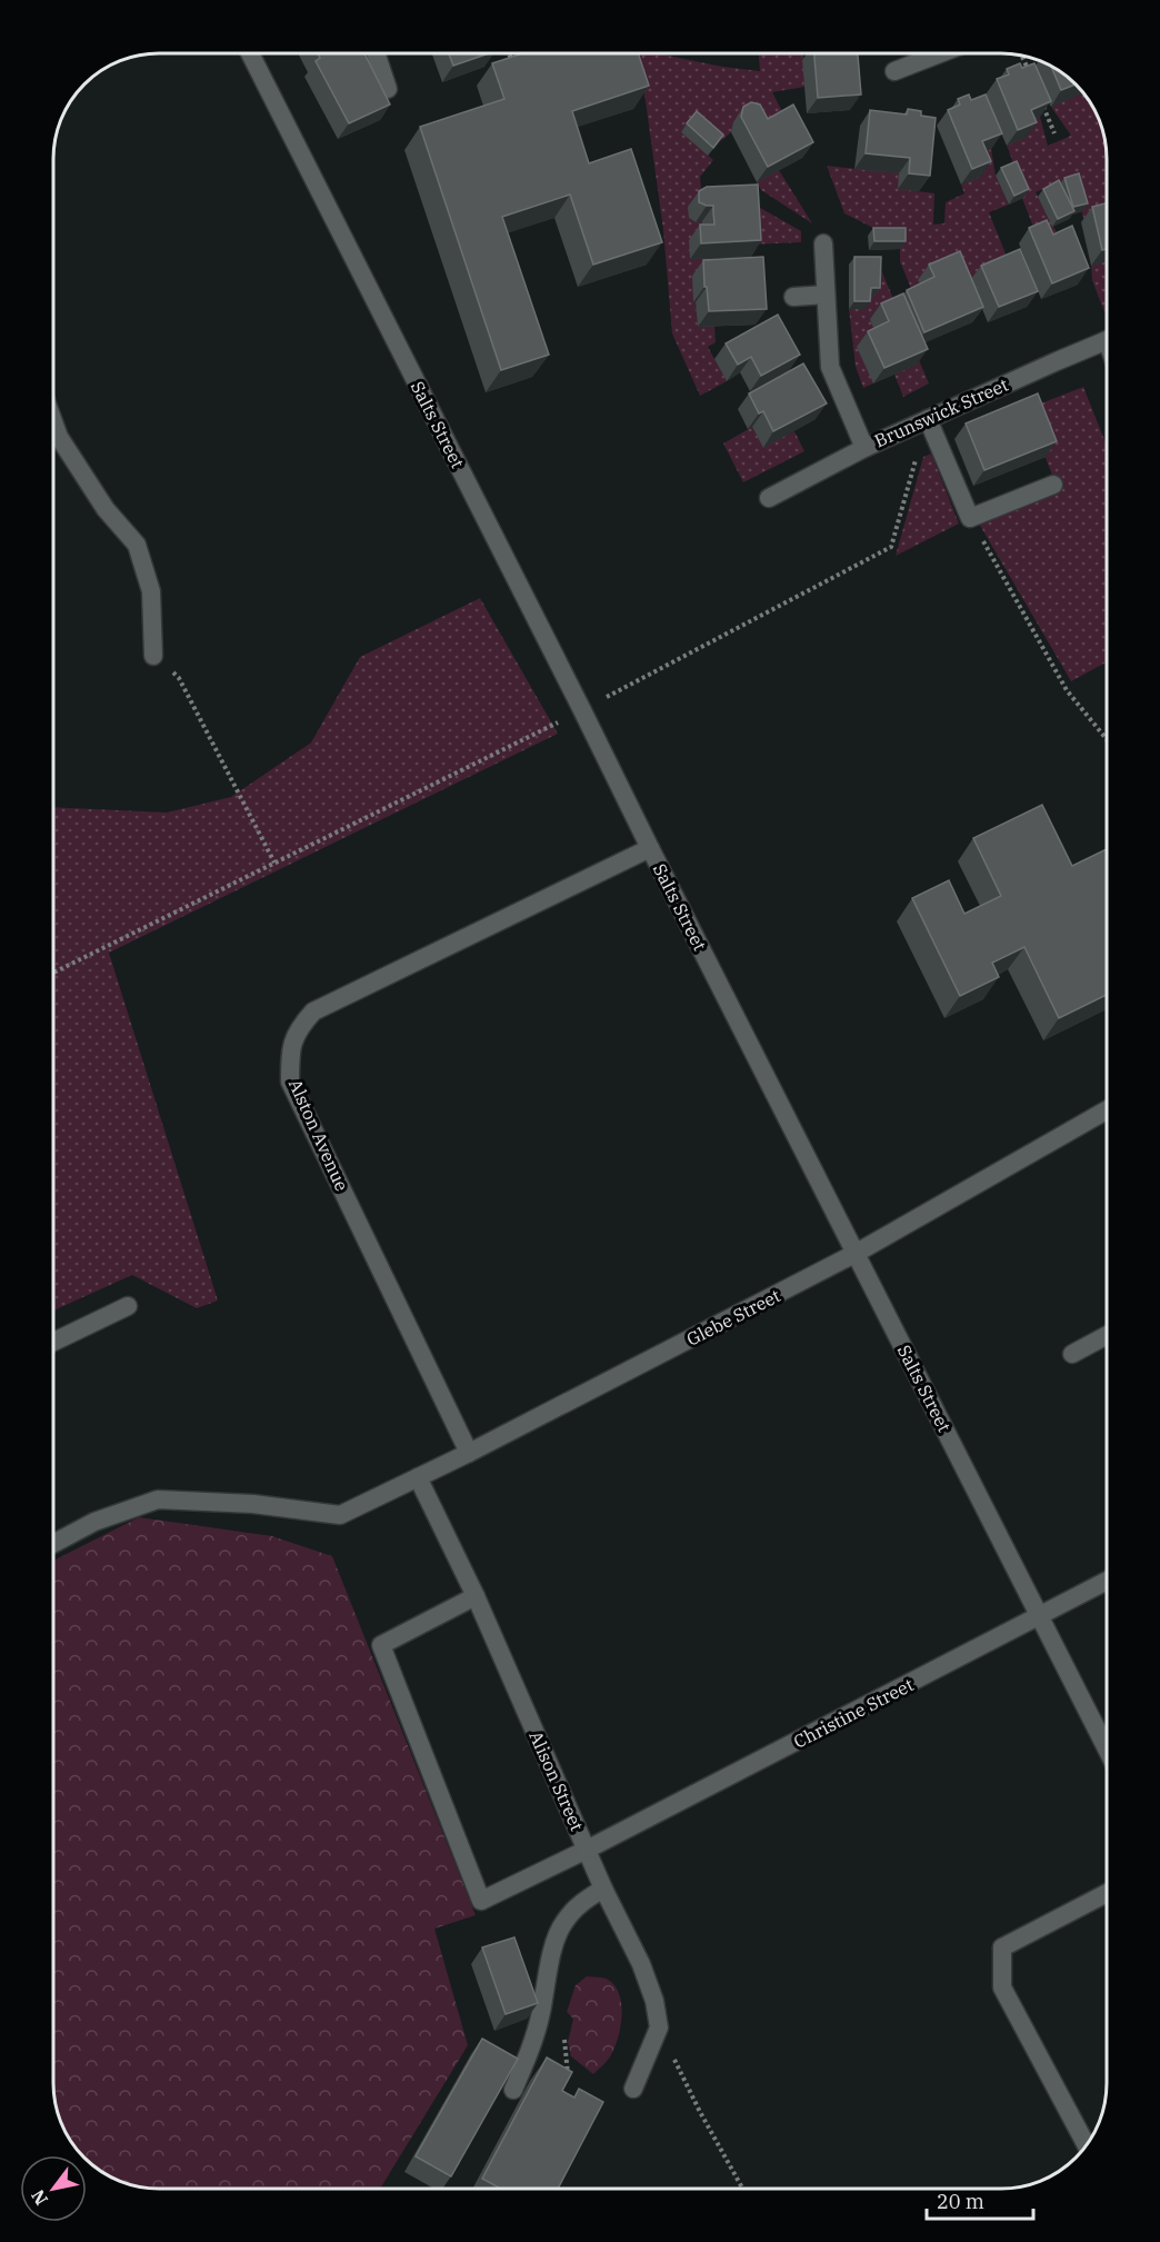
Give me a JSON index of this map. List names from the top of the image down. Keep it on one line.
{"streets":{"street":["Brunswick Street","Salts Street","Alston Avenue","Glebe Street","Christine Street","Alison Street"]},"crossings":[["Salts Street","Alston Avenue"],["Salts Street","Glebe Street"],["Salts Street","Christine Street"],["Alston Avenue","Glebe Street"],["Glebe Street","Alison Street"],["Christine Street","Alison Street"]],"scale_bar":"20 m","north":"bottom left"}
